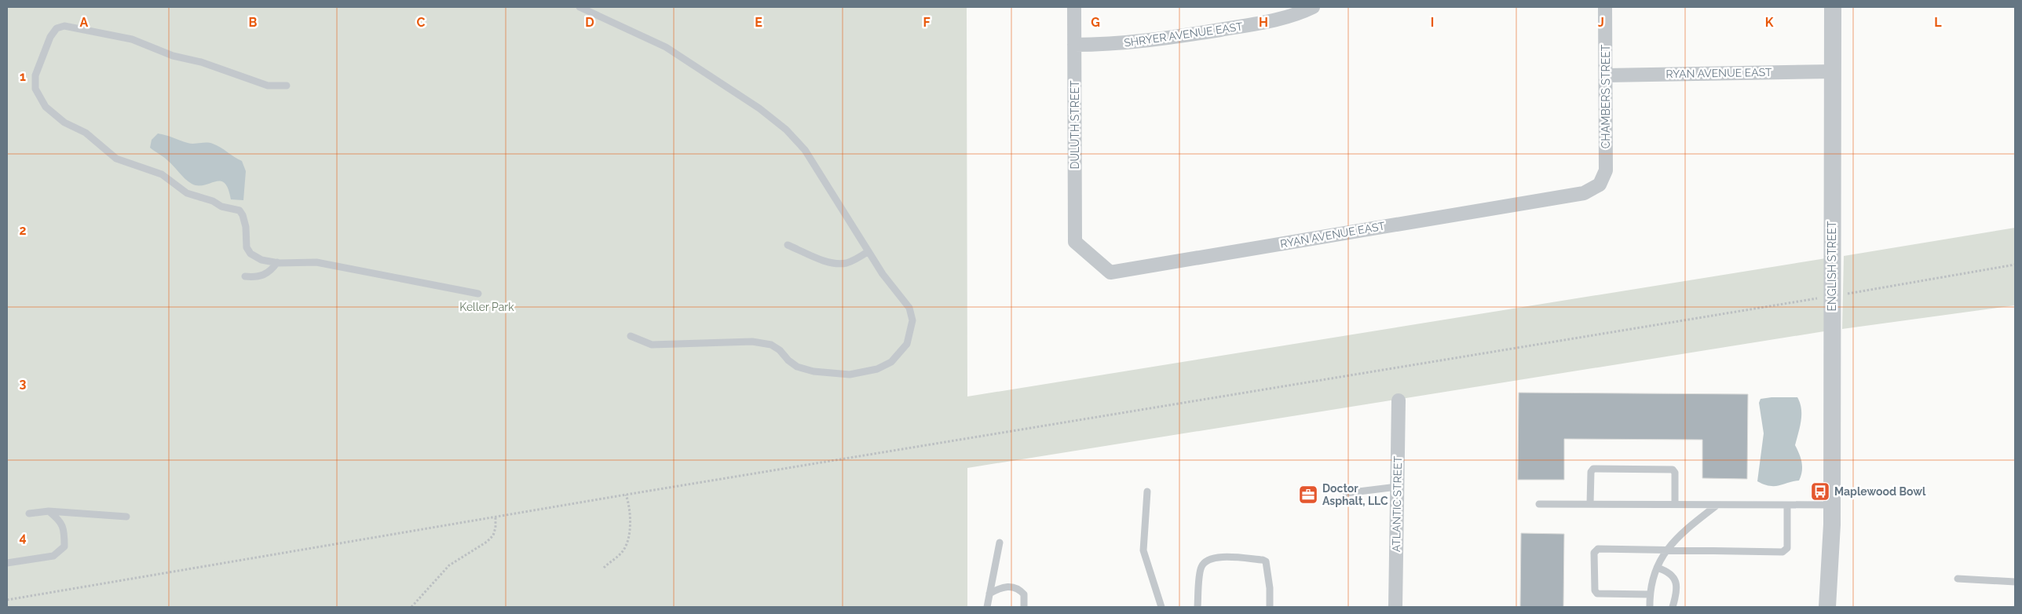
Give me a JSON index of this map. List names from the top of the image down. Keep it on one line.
{"streets":{"street":["SHRYER AVENUE EAST","RYAN AVENUE EAST","CHAMBERS STREET","DULUTH STREET","ENGLISH STREET","ATLANTIC STREET"]},"crossings":[["SHRYER AVENUE EAST","DULUTH STREET"],["RYAN AVENUE EAST","CHAMBERS STREET"],["RYAN AVENUE EAST","DULUTH STREET"],["RYAN AVENUE EAST","ENGLISH STREET"]],"parks":["Keller Park"],"places":{"bus stop":["Maplewood Bowl"],"office":["Doctor Asphalt, LLC"]},"grid":{"columns":["A","B","C","D","E","F","G","H","I","J","K","L"],"rows":["1","2","3","4"]}}
